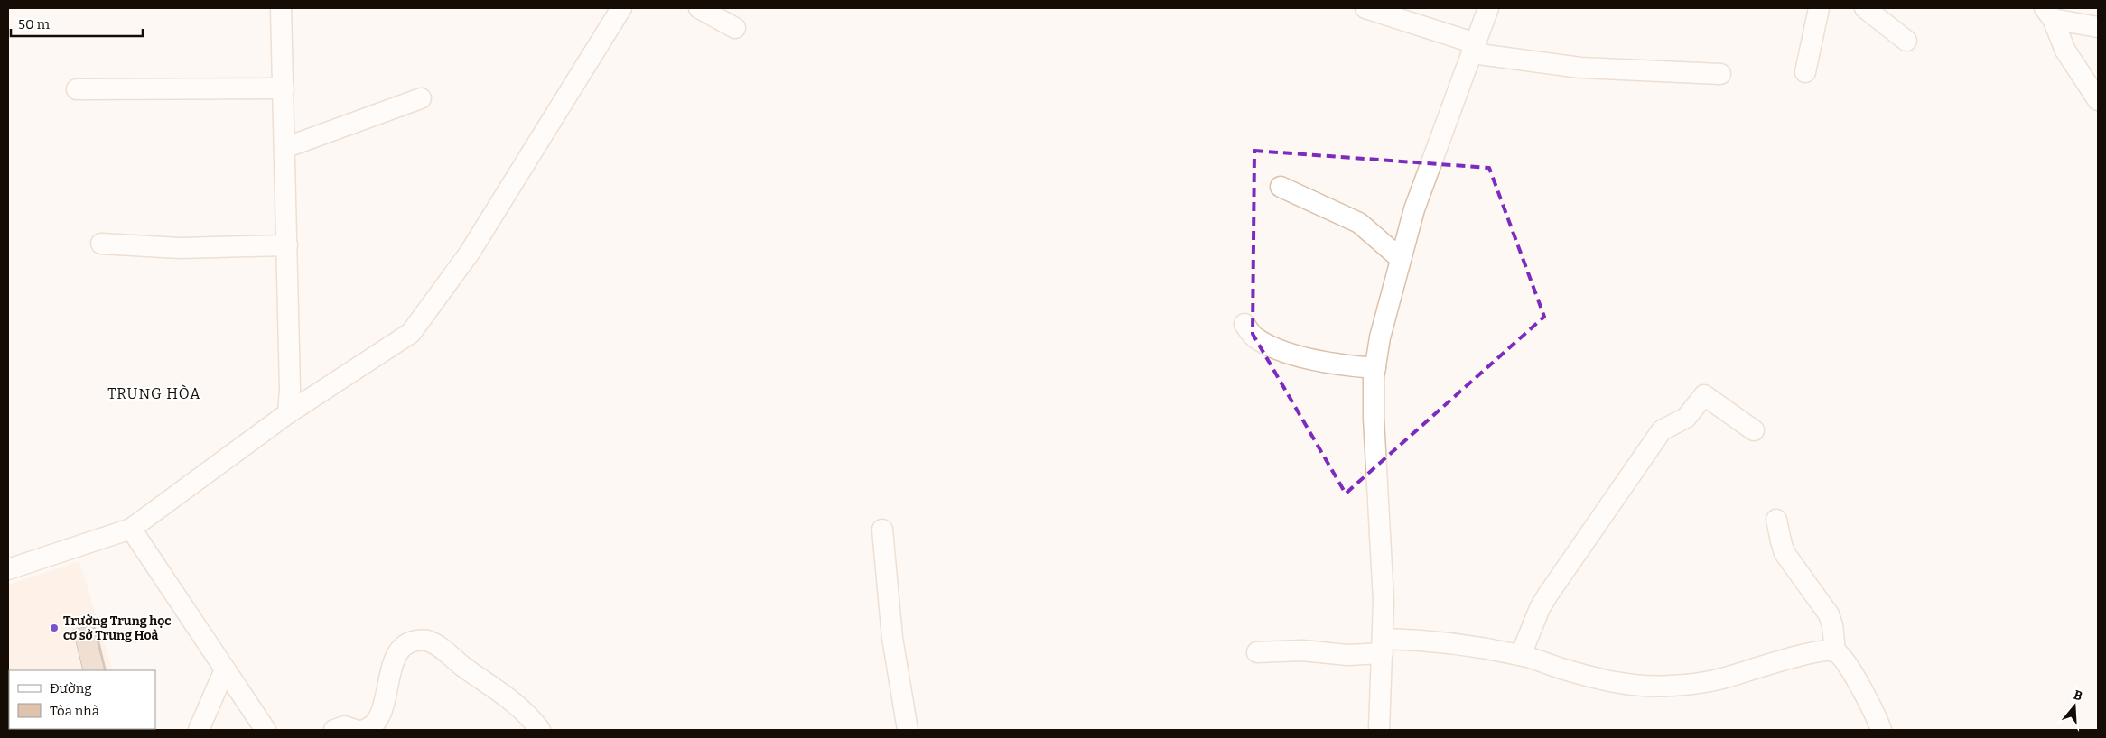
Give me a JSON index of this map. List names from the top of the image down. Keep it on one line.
{"districts":["TRUNG HÒA"],"places":["Trường Trung học cơ sở Trung Hoà"],"legend":["Đường","Tòa nhà"],"scale_bar":"50 m","north":"top"}
